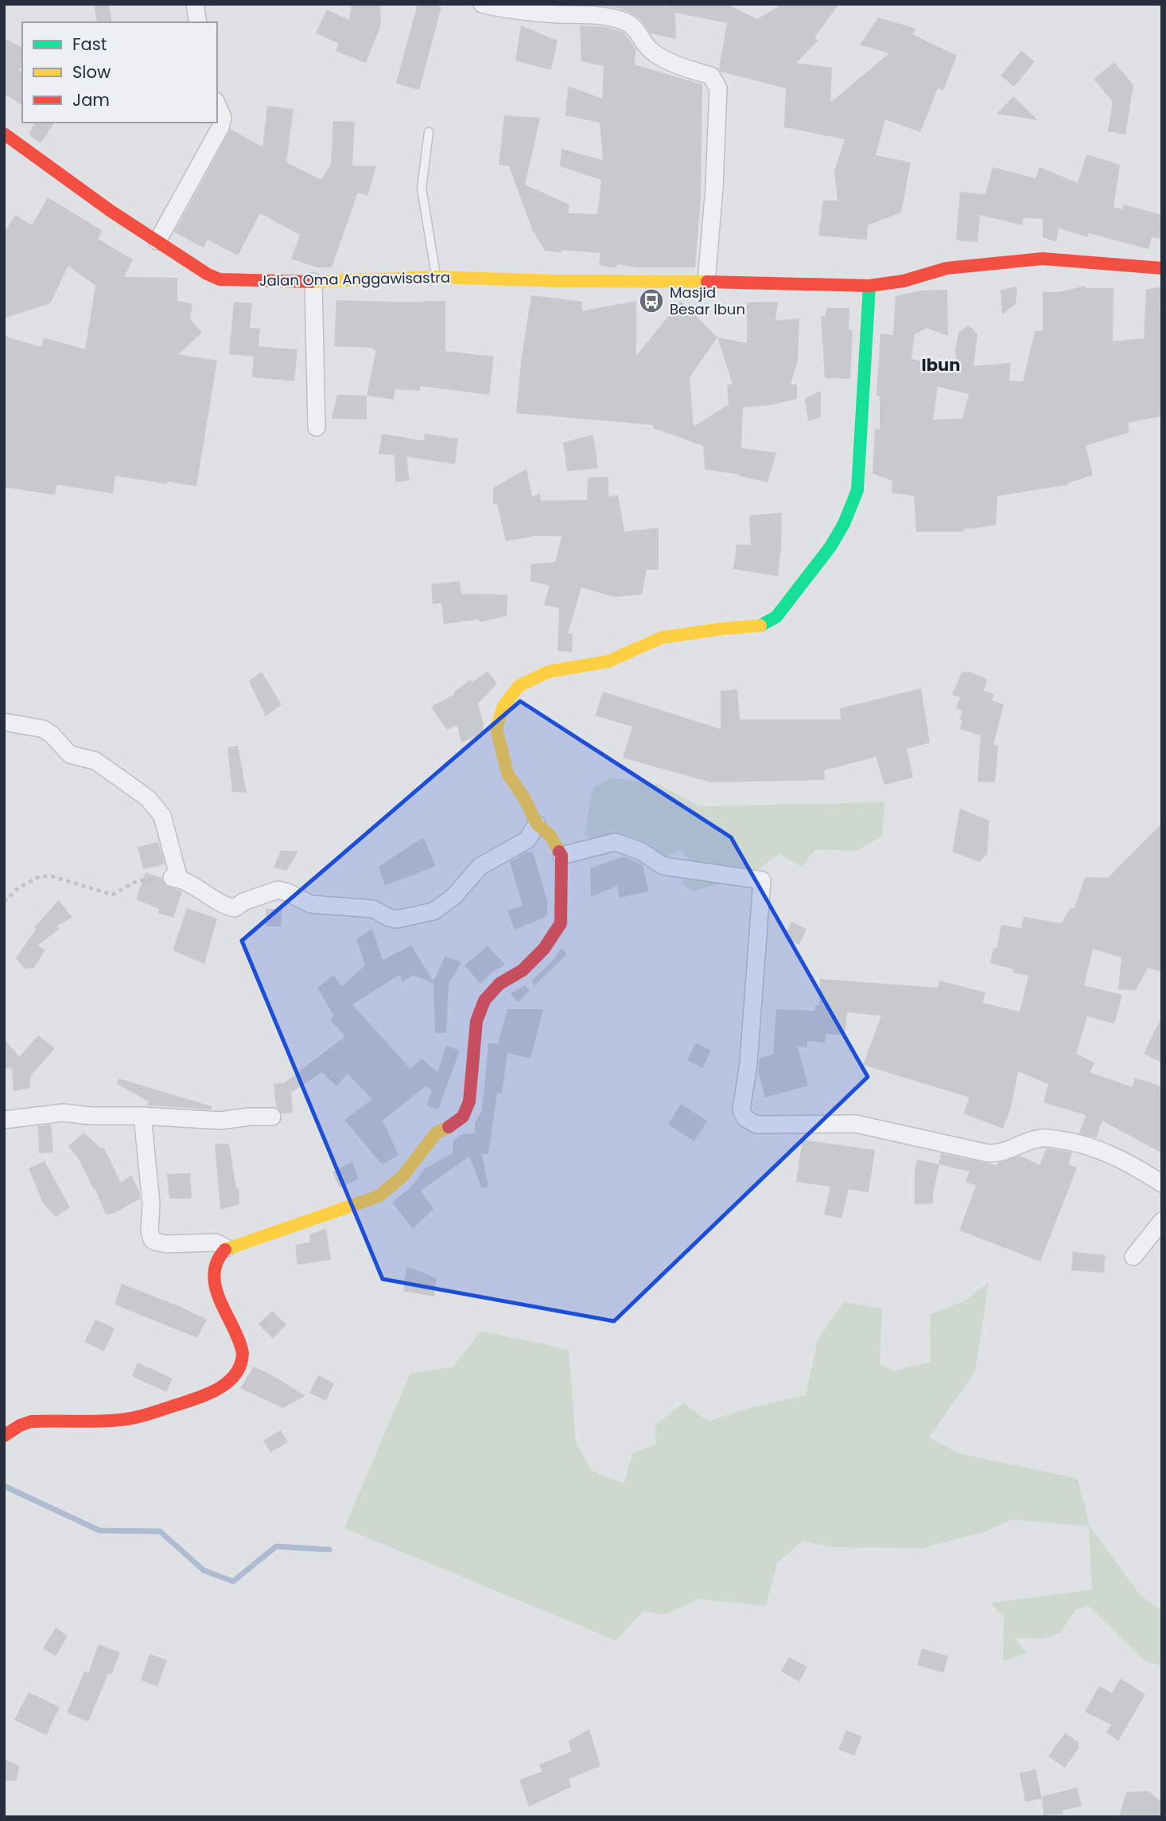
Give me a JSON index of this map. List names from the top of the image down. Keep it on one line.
{"streets":{"street":["Jalan Oma Anggawisastra"]},"districts":["Ibun"],"places":{"bus stop":["Masjid Besar Ibun"]},"legend":["Fast","Slow","Jam"]}
